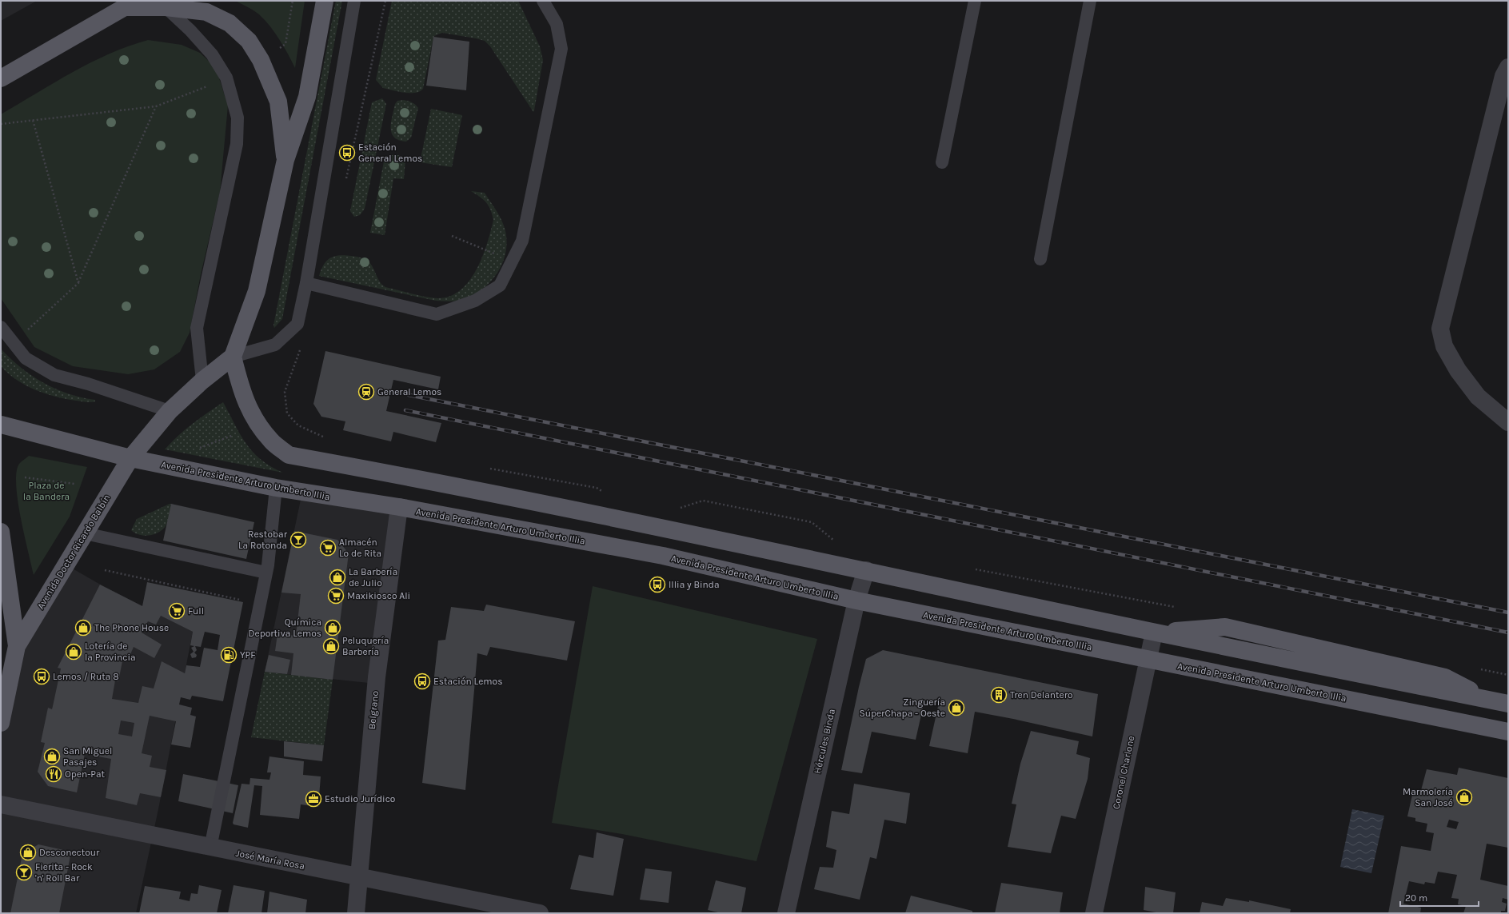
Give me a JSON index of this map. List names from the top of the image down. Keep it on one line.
{"streets":{"main road":["Avenida Presidente Arturo Umberto Illia","Avenida Doctor Ricardo Balbín"],"street":["Belgrano","Hércules Binda","Coronel Charlone","José María Rosa"]},"crossings":[["Avenida Presidente Arturo Umberto Illia","Avenida Doctor Ricardo Balbín"],["Avenida Presidente Arturo Umberto Illia","Belgrano"],["Avenida Presidente Arturo Umberto Illia","Hércules Binda"],["Avenida Presidente Arturo Umberto Illia","Coronel Charlone"],["Belgrano","José María Rosa"]],"parks":["Plaza de la Bandera"],"places":{"bus stop":["Estación General Lemos","Illia y Binda","Lemos / Ruta 8","Estación Lemos"],"station":["General Lemos"],"bar":["Restobar La Rotonda","Fierita - Rock 'n' Roll Bar"],"supermarket":["Almacén Lo de Rita","Maxikiosco Ali","Full"],"shop":["La Barbería de Julio","The Phone House","Química Deportiva Lemos","Peluquería Barbería","Lotería de la Provincia","Zinguería SúperChapa - Oeste","San Miguel Pasajes","Marmolería San José","Desconectour"],"fuel station":["YPF"],"building":["Tren Delantero"],"restaurant":["Open-Pat"],"office":["Estudio Jurídico"]},"scale_bar":"20 m"}
